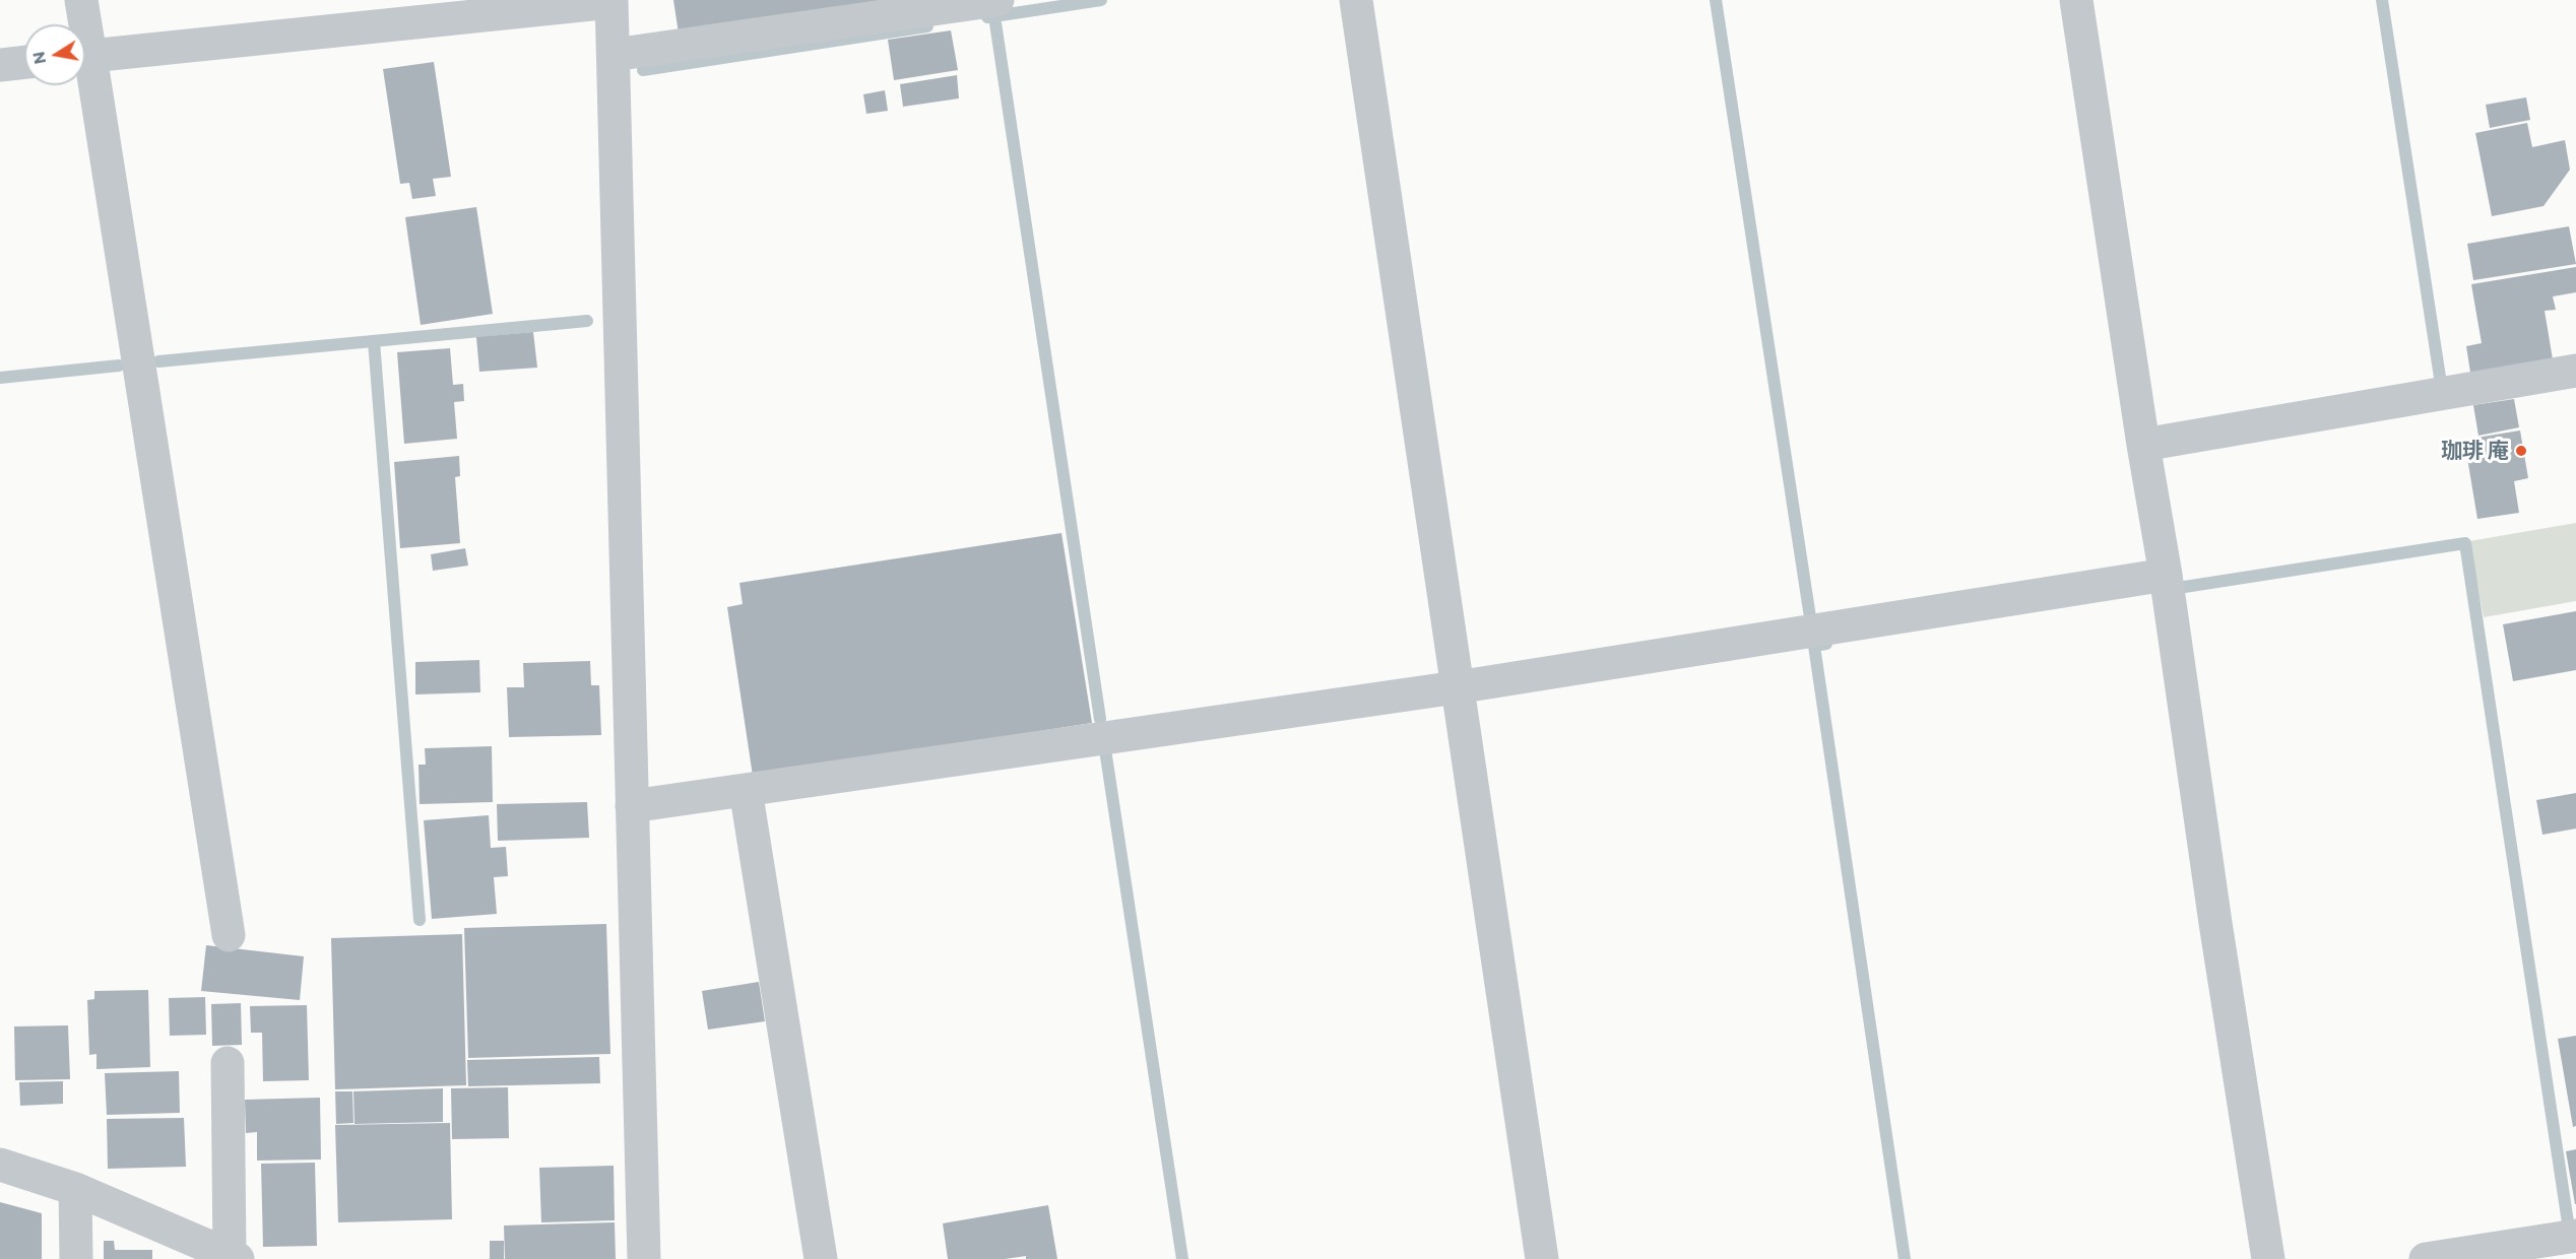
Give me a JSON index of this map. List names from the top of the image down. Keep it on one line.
{"places":["珈琲 庵"],"north":"left"}
